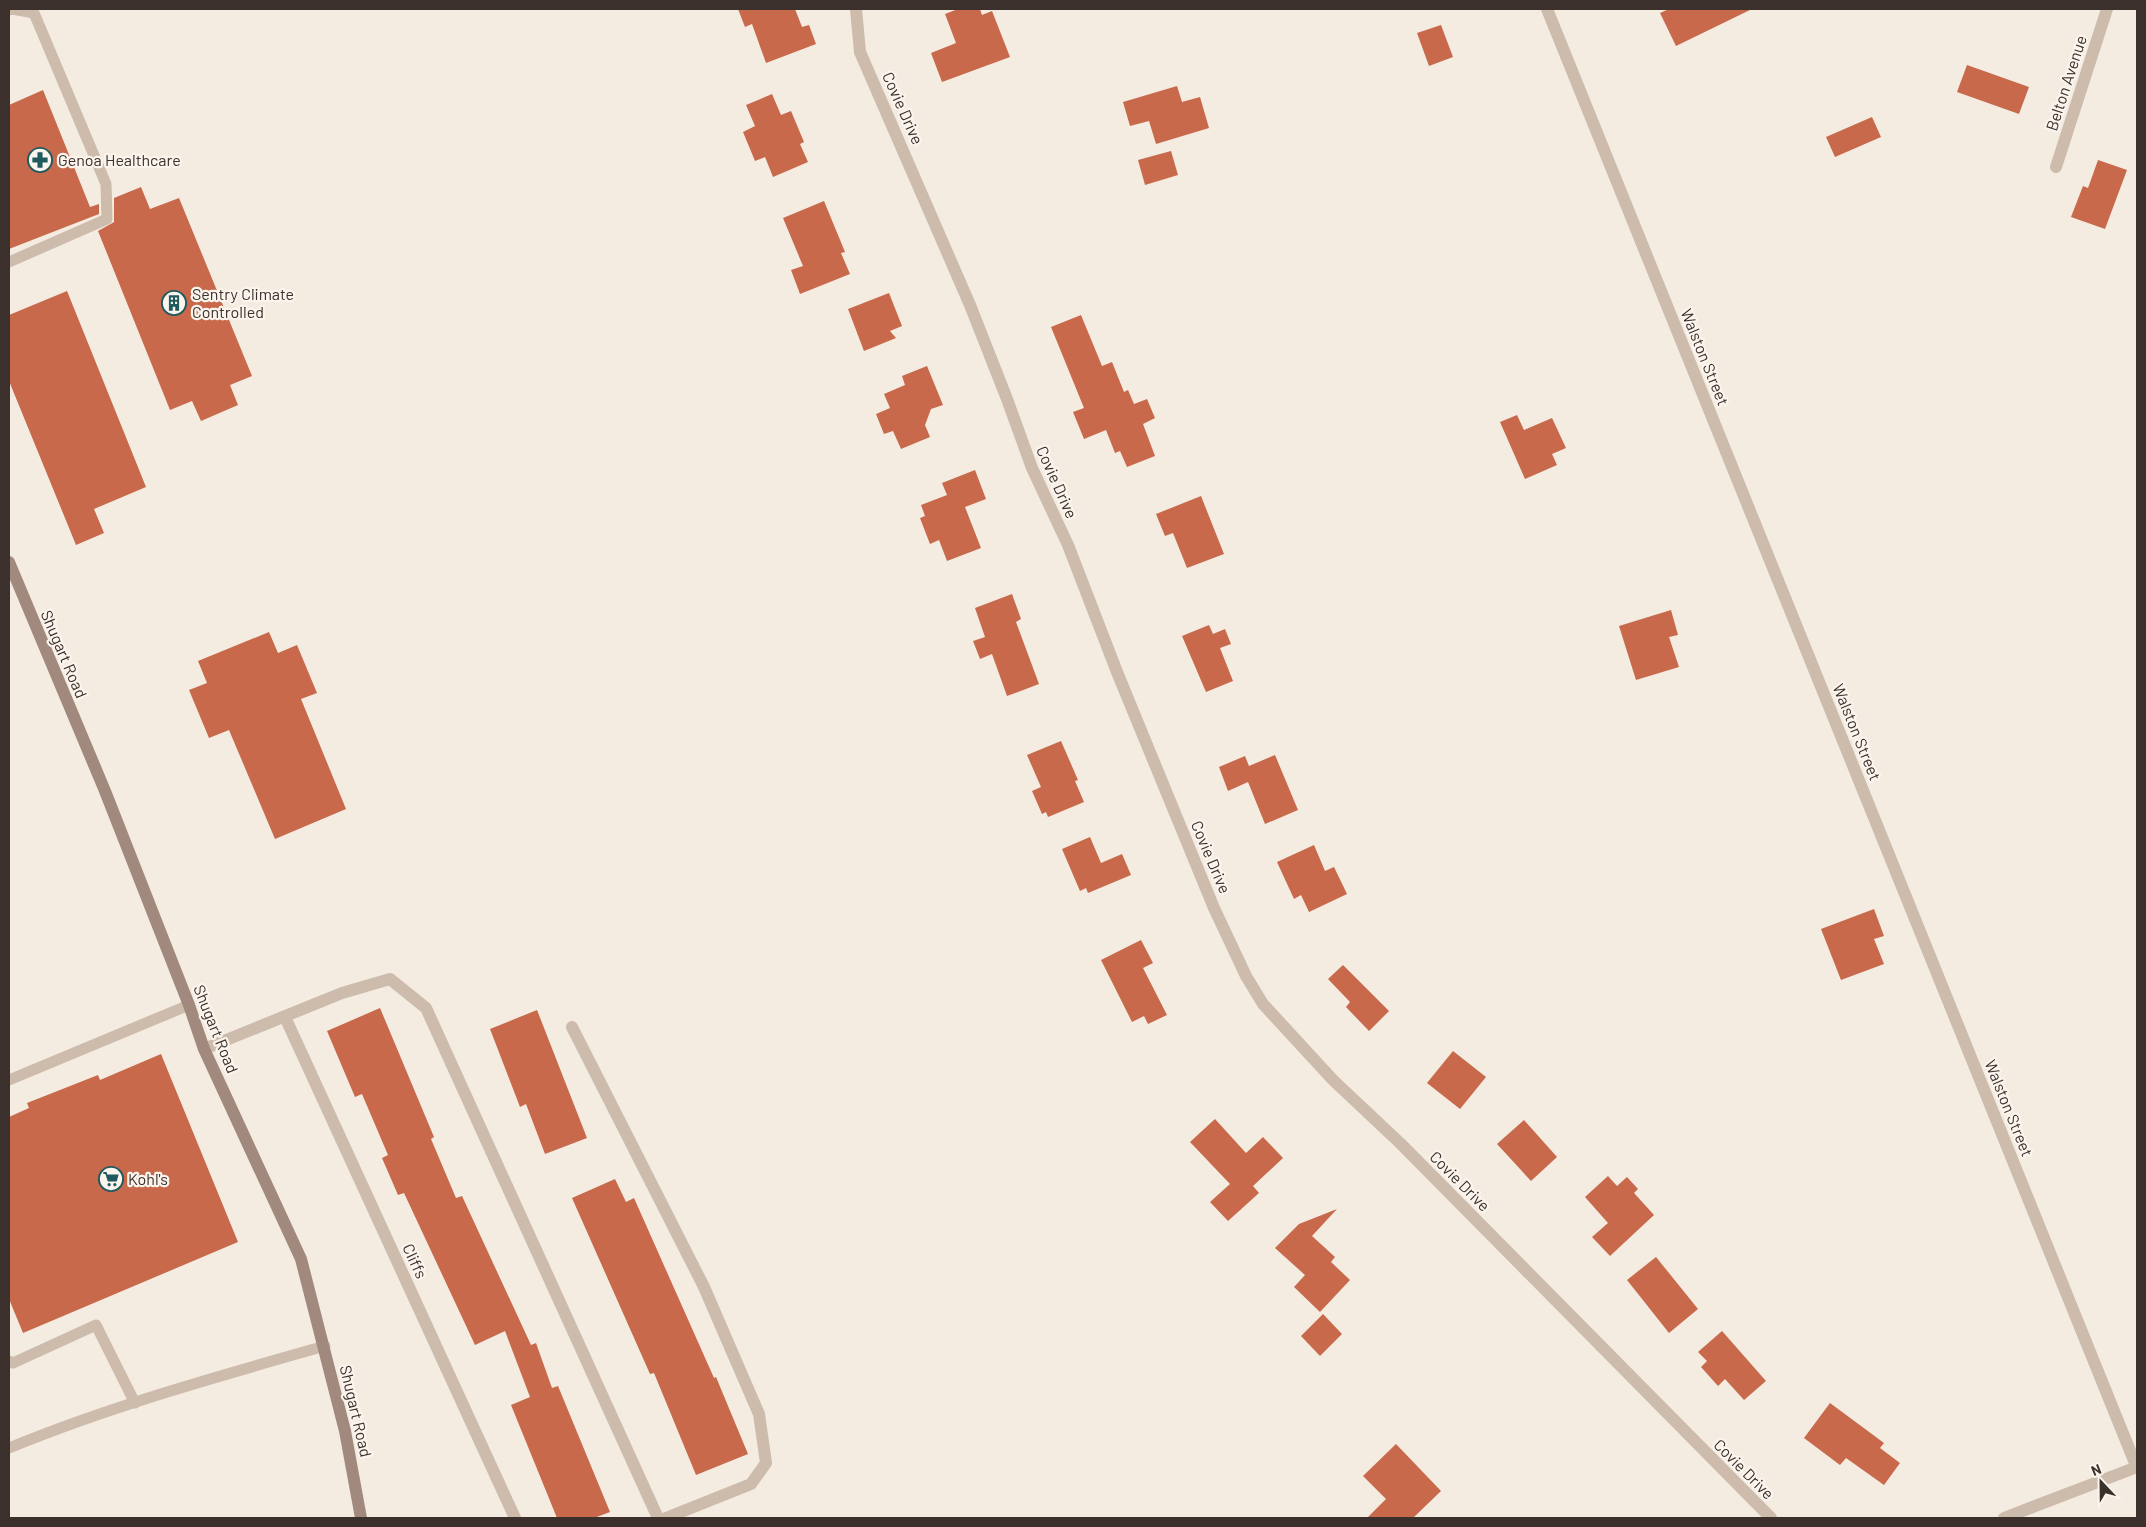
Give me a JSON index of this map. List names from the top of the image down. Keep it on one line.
{"streets":{"street":["Belton Avenue","Covie Drive","Walston Street","Shugart Road","Cliffs"]},"places":{"pharmacy":["Genoa Healthcare"],"building":["Sentry Climate Controlled"],"supermarket":["Kohl's"]},"north":"top"}
